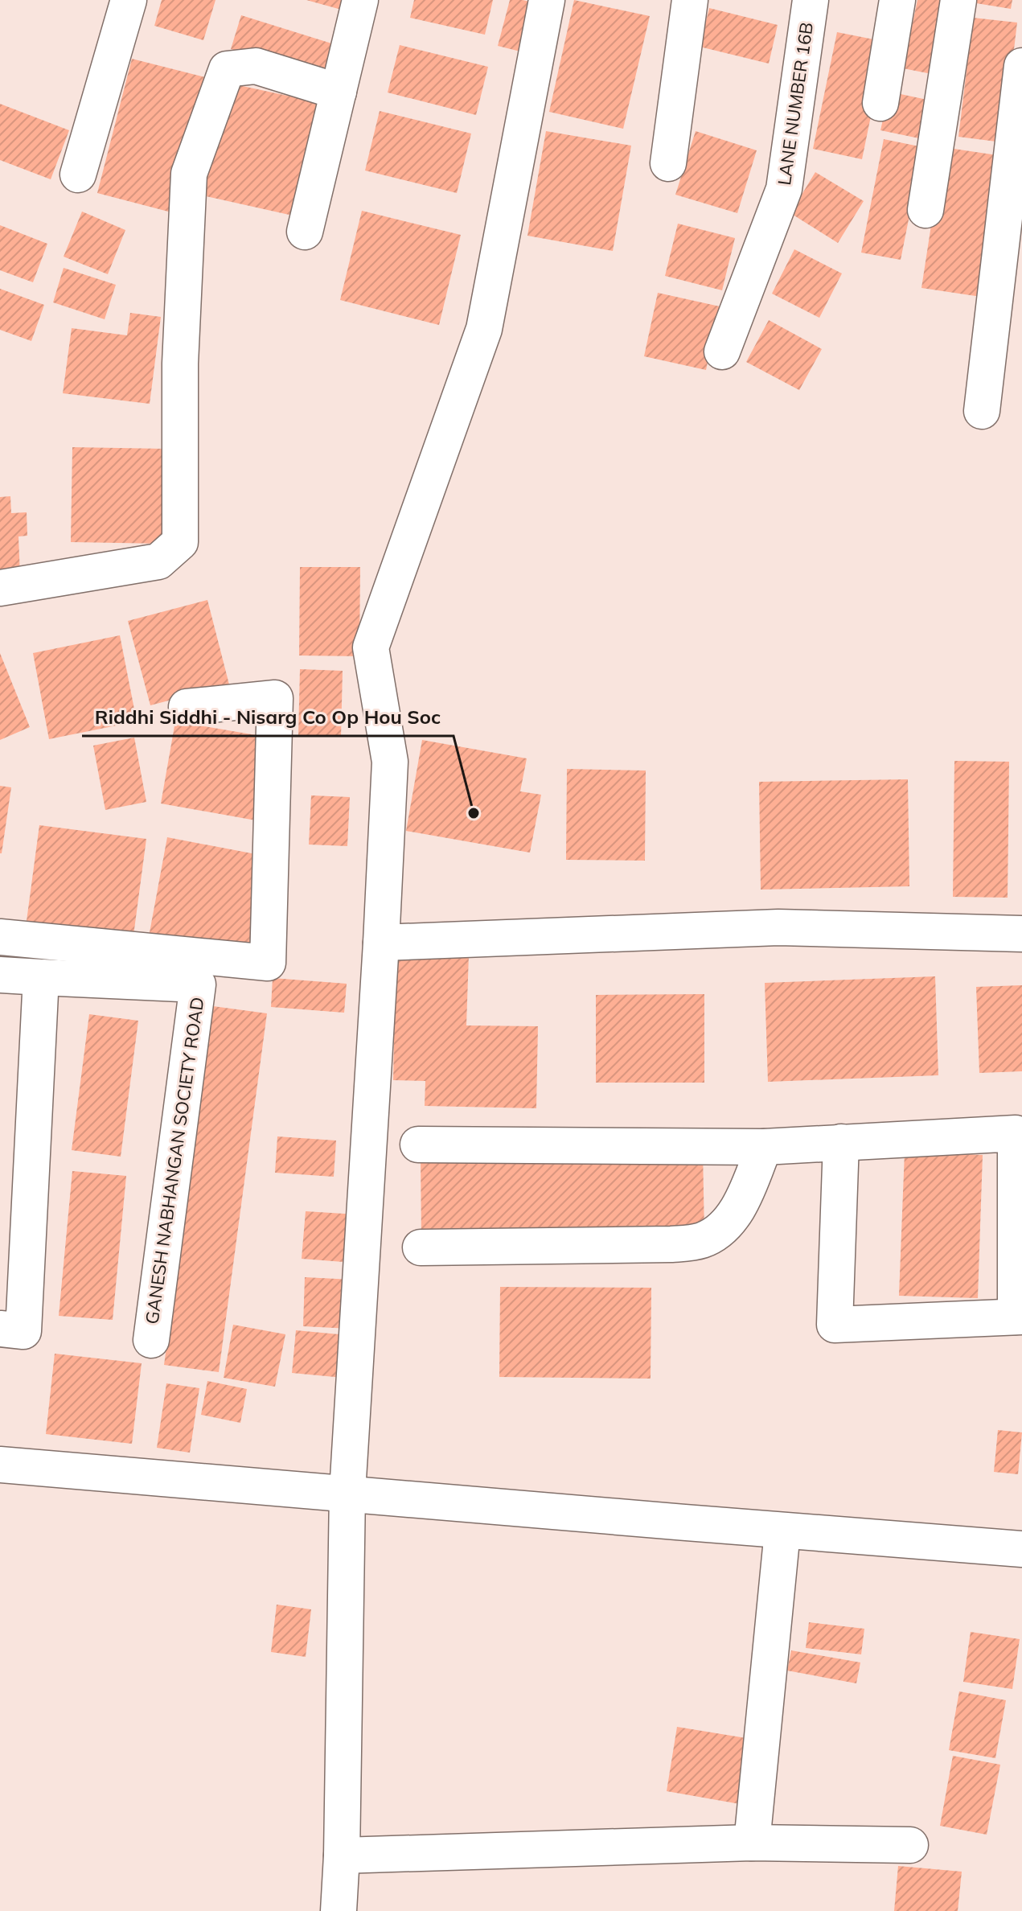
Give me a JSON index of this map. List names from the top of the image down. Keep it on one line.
{"streets":{"street":["LANE NUMBER 16B","GANESH NABHANGAN SOCIETY ROAD"]},"places":["Riddhi Siddhi - Nisarg Co Op Hou Soc"]}
